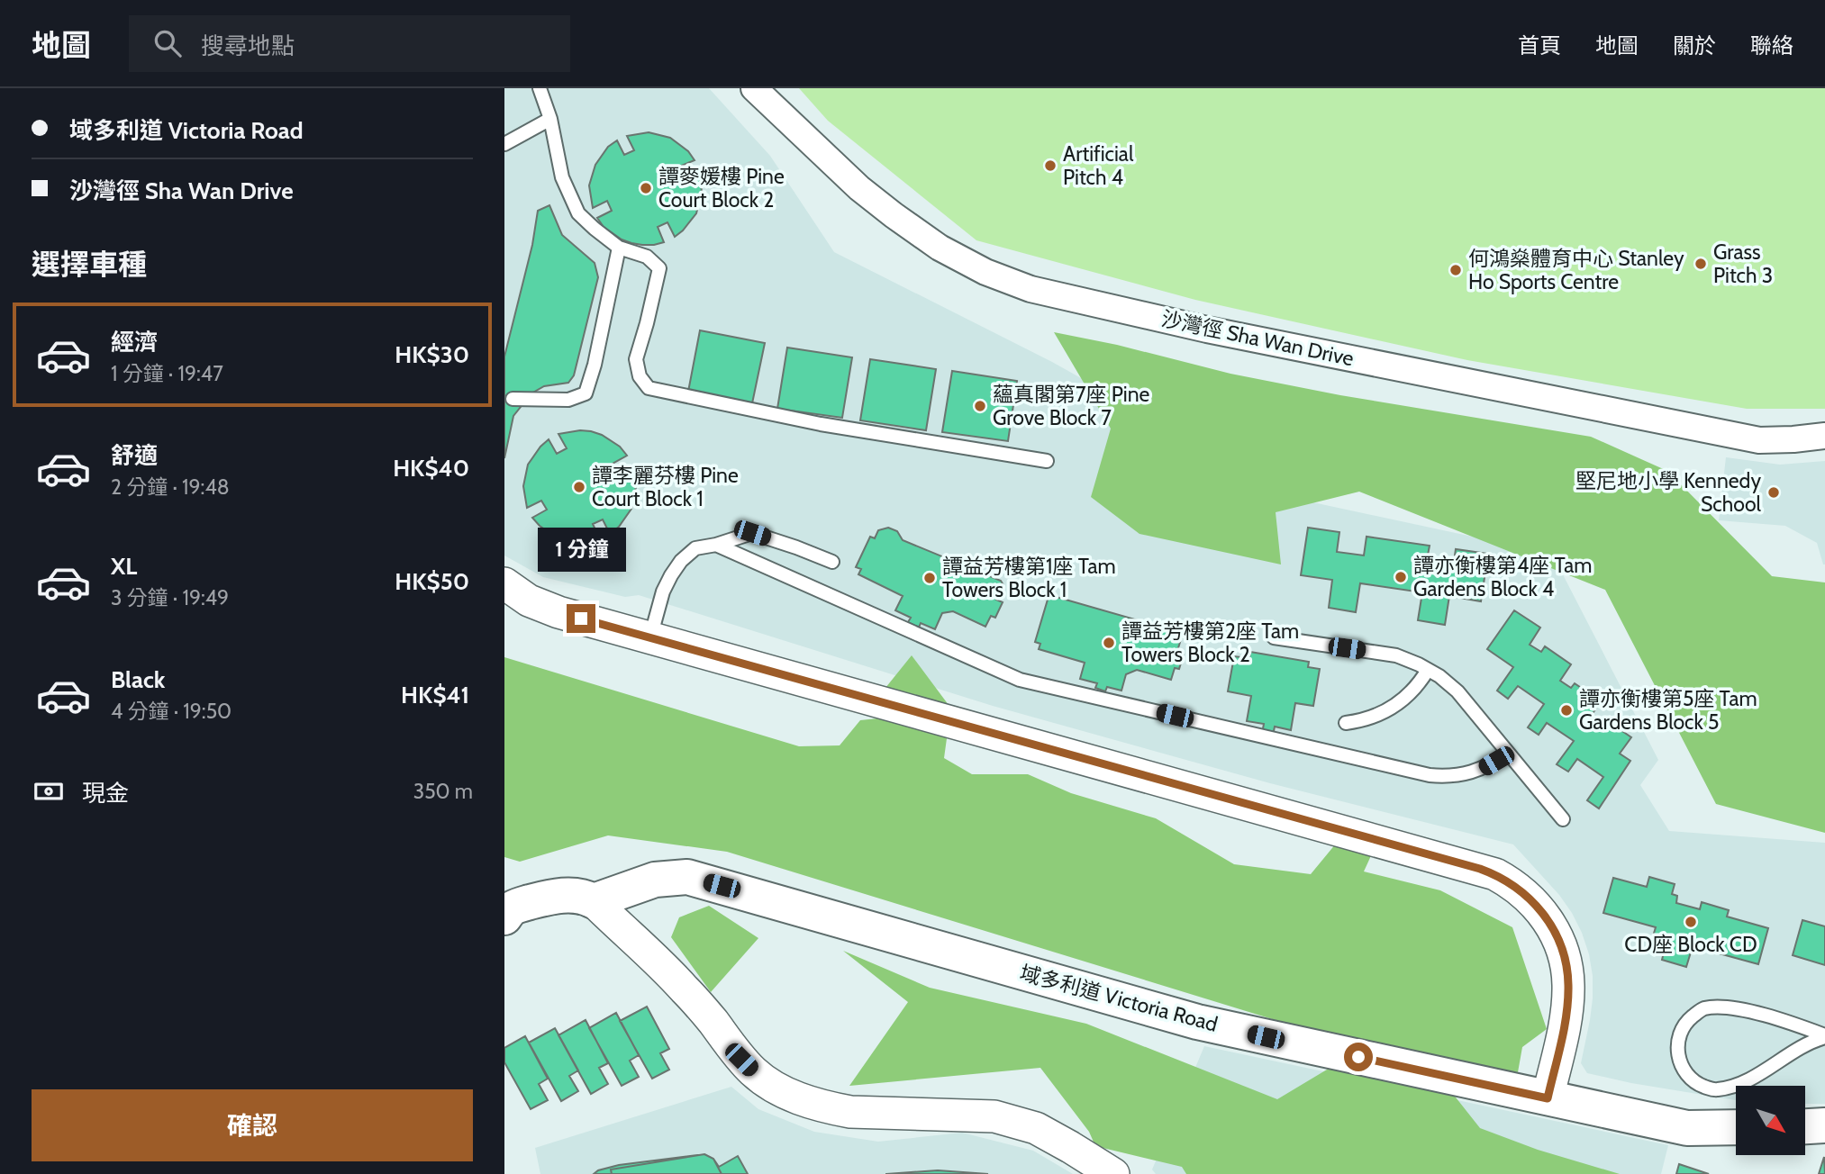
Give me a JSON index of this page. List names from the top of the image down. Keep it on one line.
{"streets":{"main road":["域多利道 Victoria Road"],"street":["沙灣徑 Sha Wan Drive"]},"places":["Artificial Pitch 4","譚麥媛樓 Pine Court Block 2","Grass Pitch 3","何鴻燊體育中心 Stanley Ho Sports Centre","蘊真閣第7座 Pine Grove Block 7","譚李麗芬樓 Pine Court Block 1","堅尼地小學 Kennedy School","譚亦衡樓第4座 Tam Gardens Block 4","譚益芳樓第1座 Tam Towers Block 1","譚益芳樓第2座 Tam Towers Block 2","譚亦衡樓第5座 Tam Gardens Block 5","CD座 Block CD"],"north":"bottom right","page":{"header":"地圖","search":"搜尋地點","nav":["首頁","地圖","關於","聯絡"],"banner":["域多利道 Victoria Road","沙灣徑 Sha Wan Drive"],"heading":"選擇車種","list":[{"name":"經濟","note":"1 分鐘 · 19:47","value":"HK$30"},{"name":"舒適","note":"2 分鐘 · 19:48","value":"HK$40"},{"name":"XL","note":"3 分鐘 · 19:49","value":"HK$50"},{"name":"Black","note":"4 分鐘 · 19:50","value":"HK$41"}],"bubble":"1 分鐘","pay":["現金","350 m"],"buttons":"確認"}}
